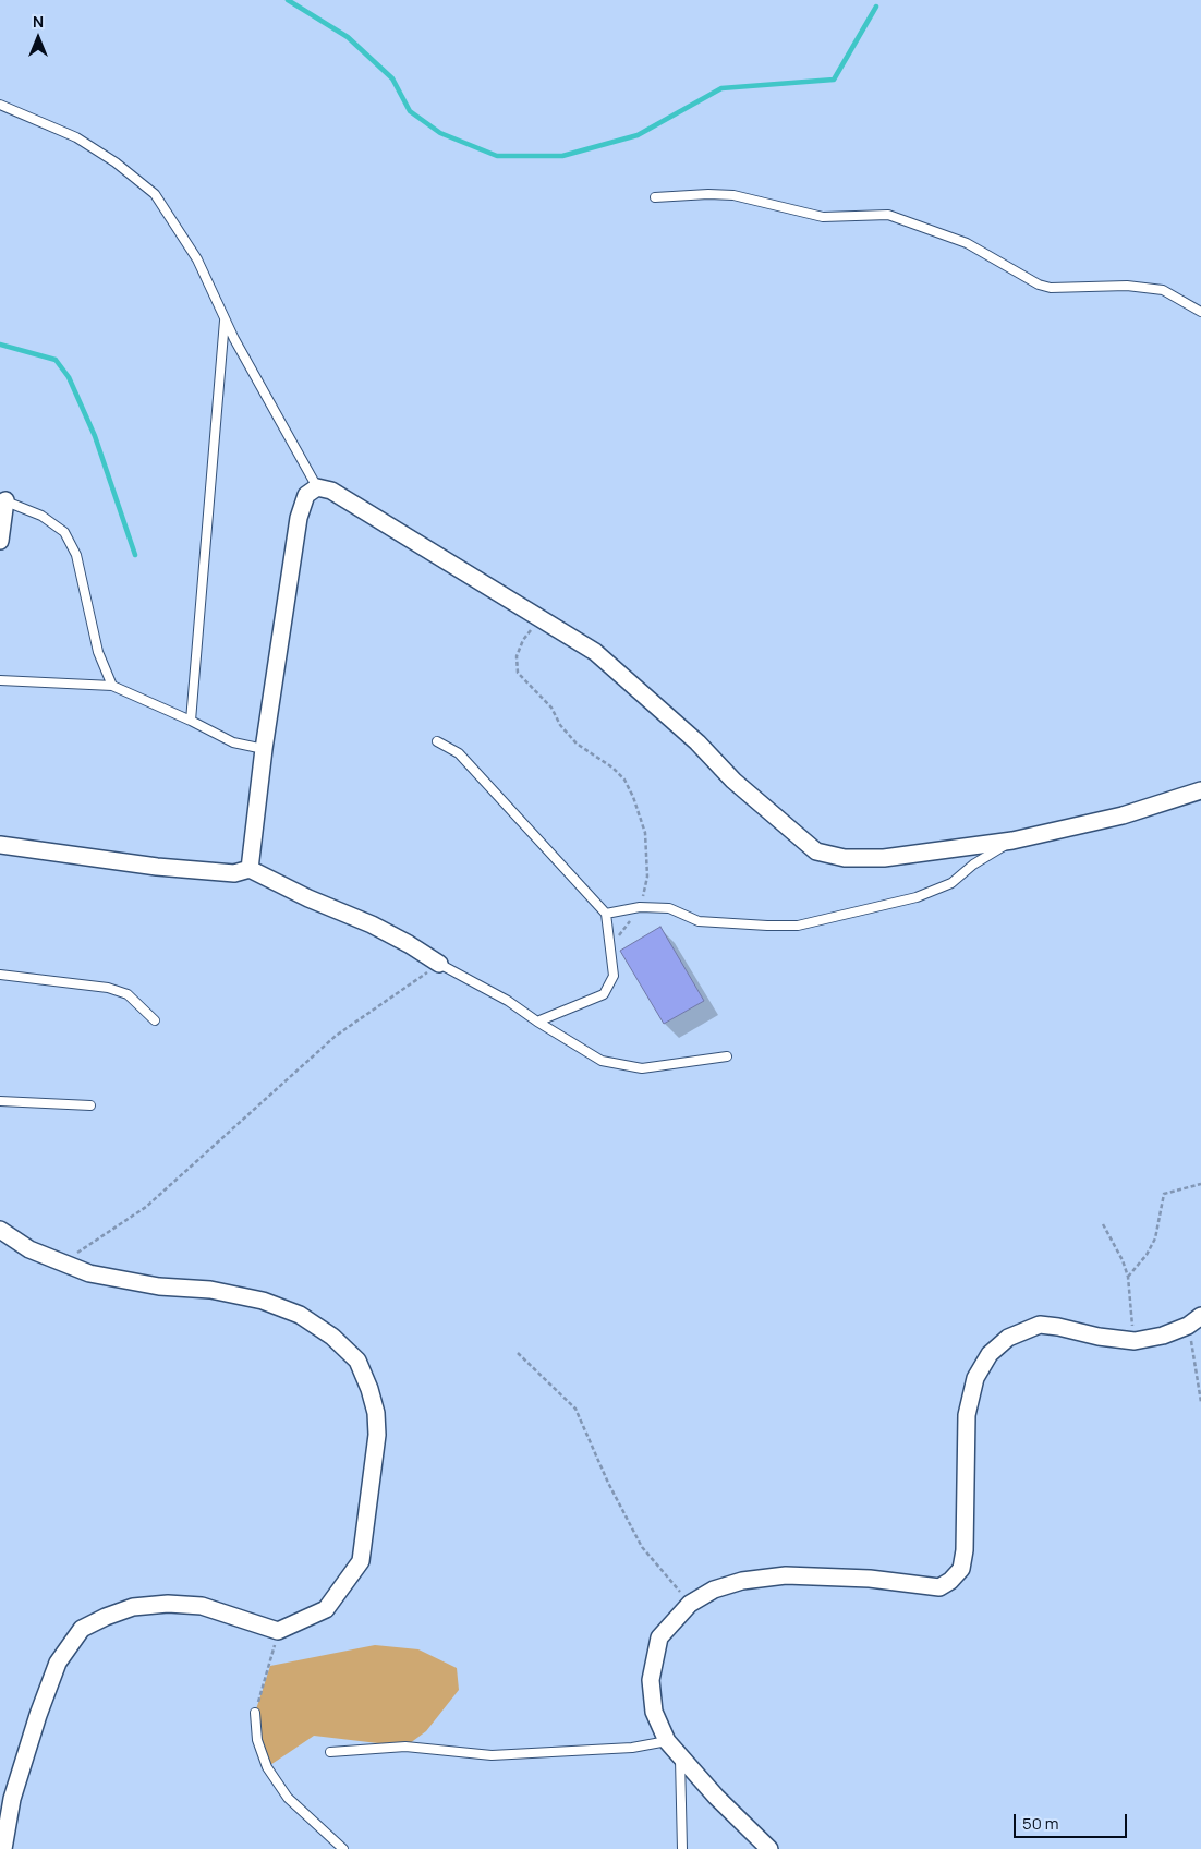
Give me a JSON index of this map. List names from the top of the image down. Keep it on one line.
{"scale_bar":"50 m","north":"top"}
